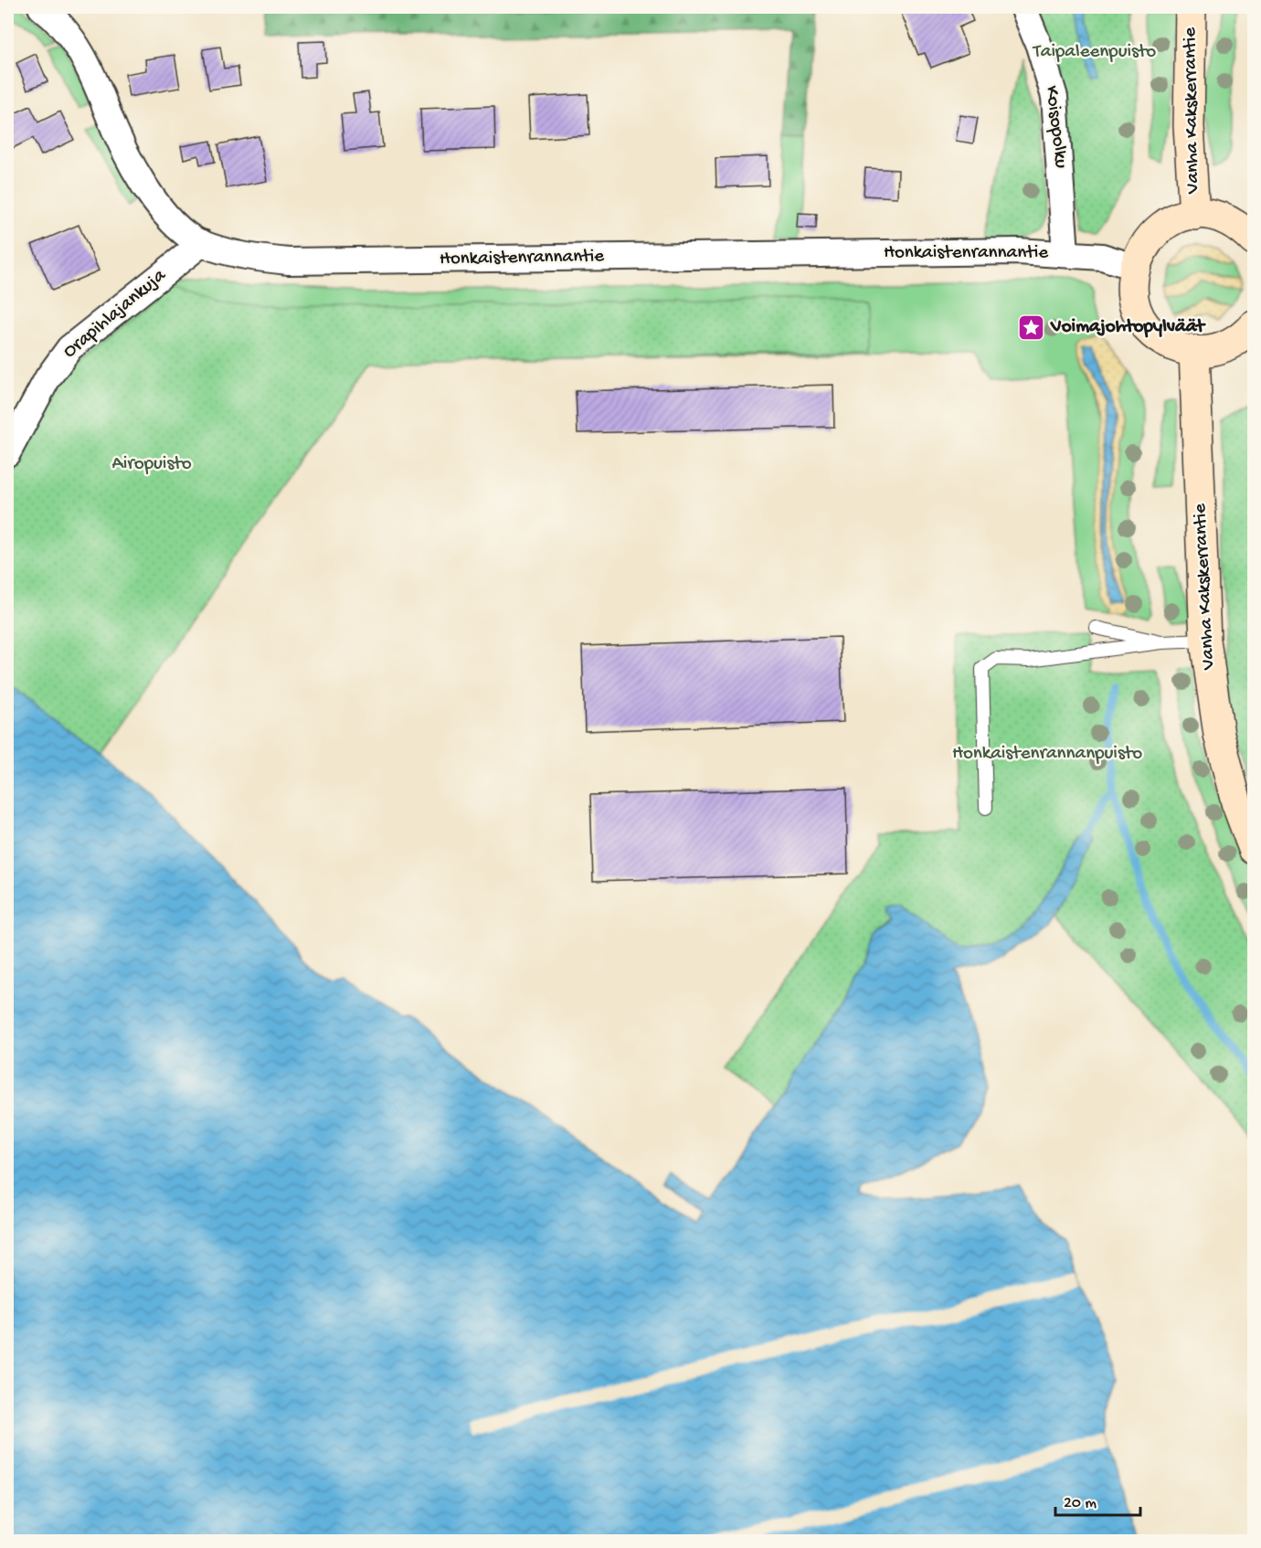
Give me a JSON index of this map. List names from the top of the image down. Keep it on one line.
{"streets":{"street":["Vanha Kakskerrantie","Koisopolku","Honkaistenrannantie","Orapihlajankuja"]},"crossings":[["Koisopolku","Honkaistenrannantie"],["Honkaistenrannantie","Orapihlajankuja"]],"parks":["Taipaleenpuisto","Airopuisto","Honkaistenrannanpuisto"],"places":{"place":["Voimajohtopylväät"]},"scale_bar":"20 m"}
